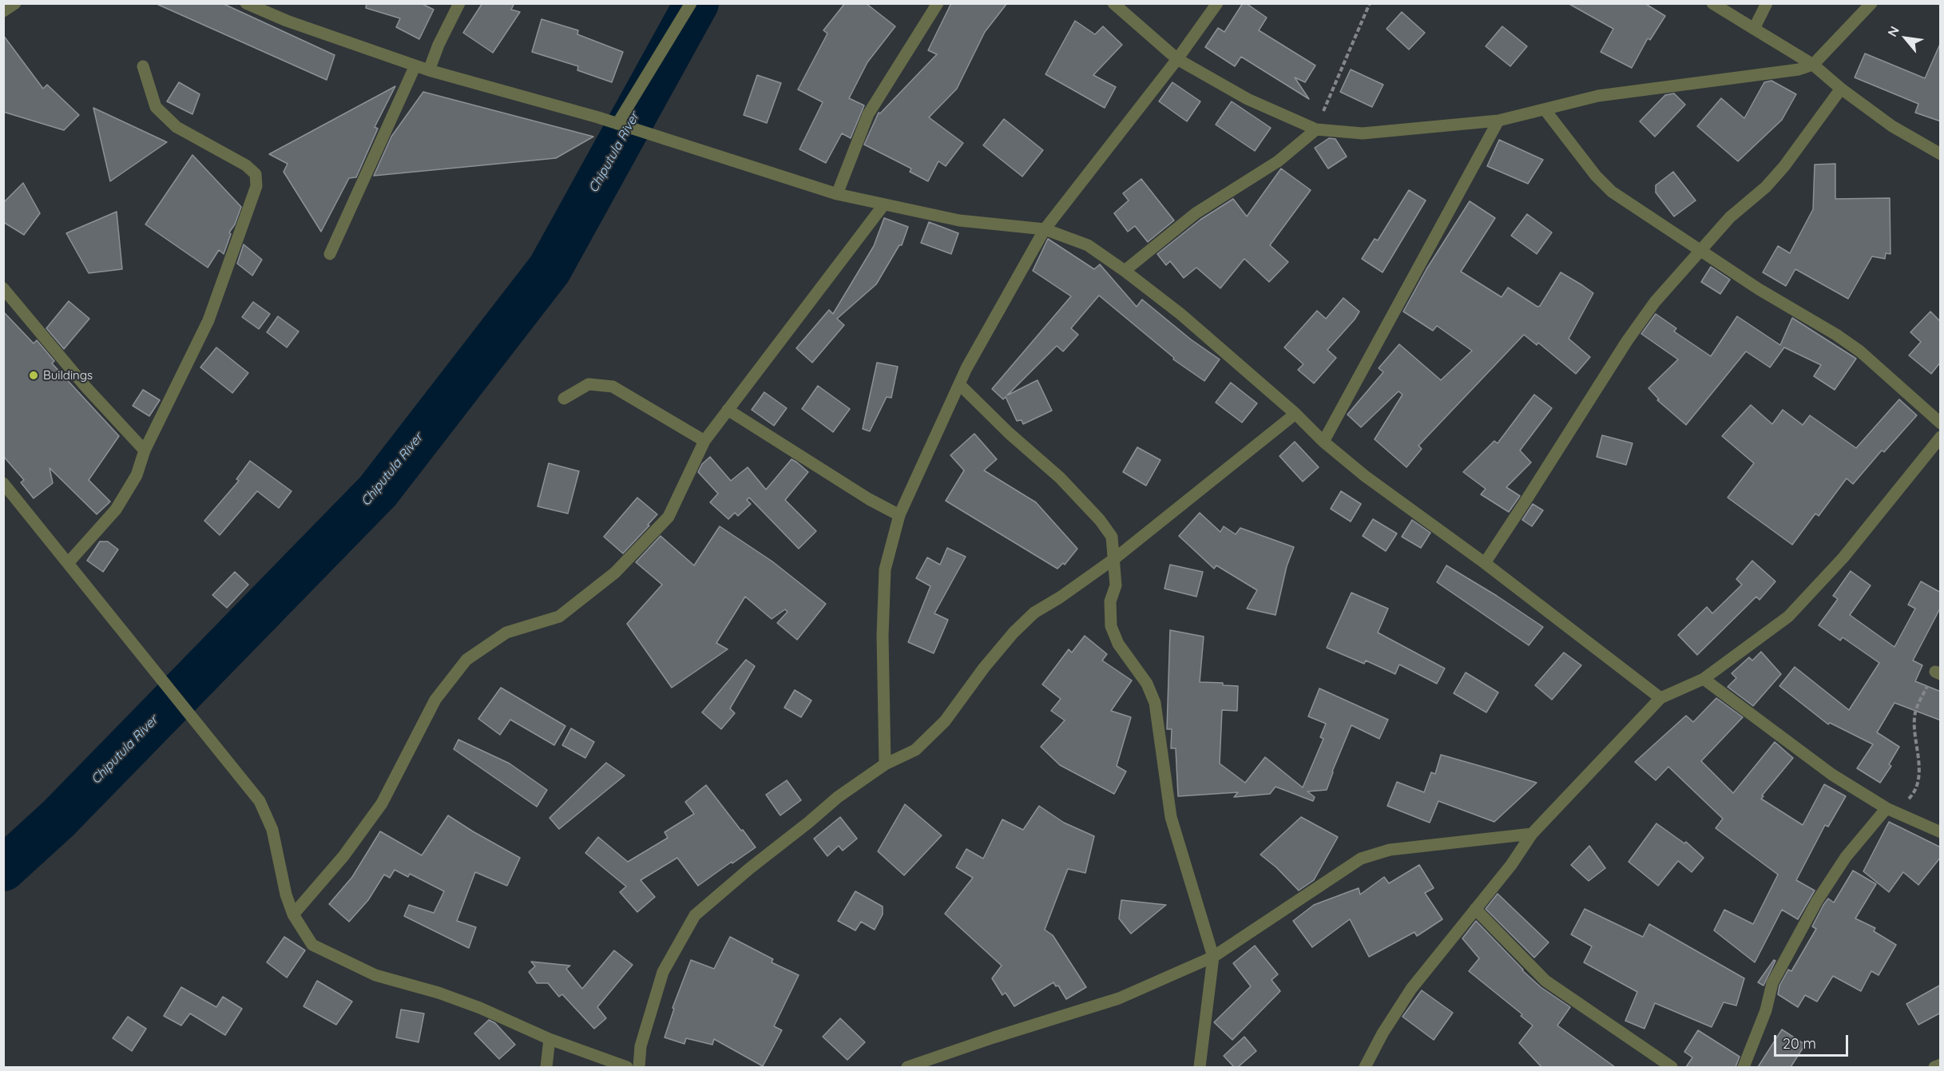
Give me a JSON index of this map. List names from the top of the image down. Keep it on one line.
{"water":["Chiputula River"],"places":["Buildings"],"scale_bar":"20 m","north":"top left"}
